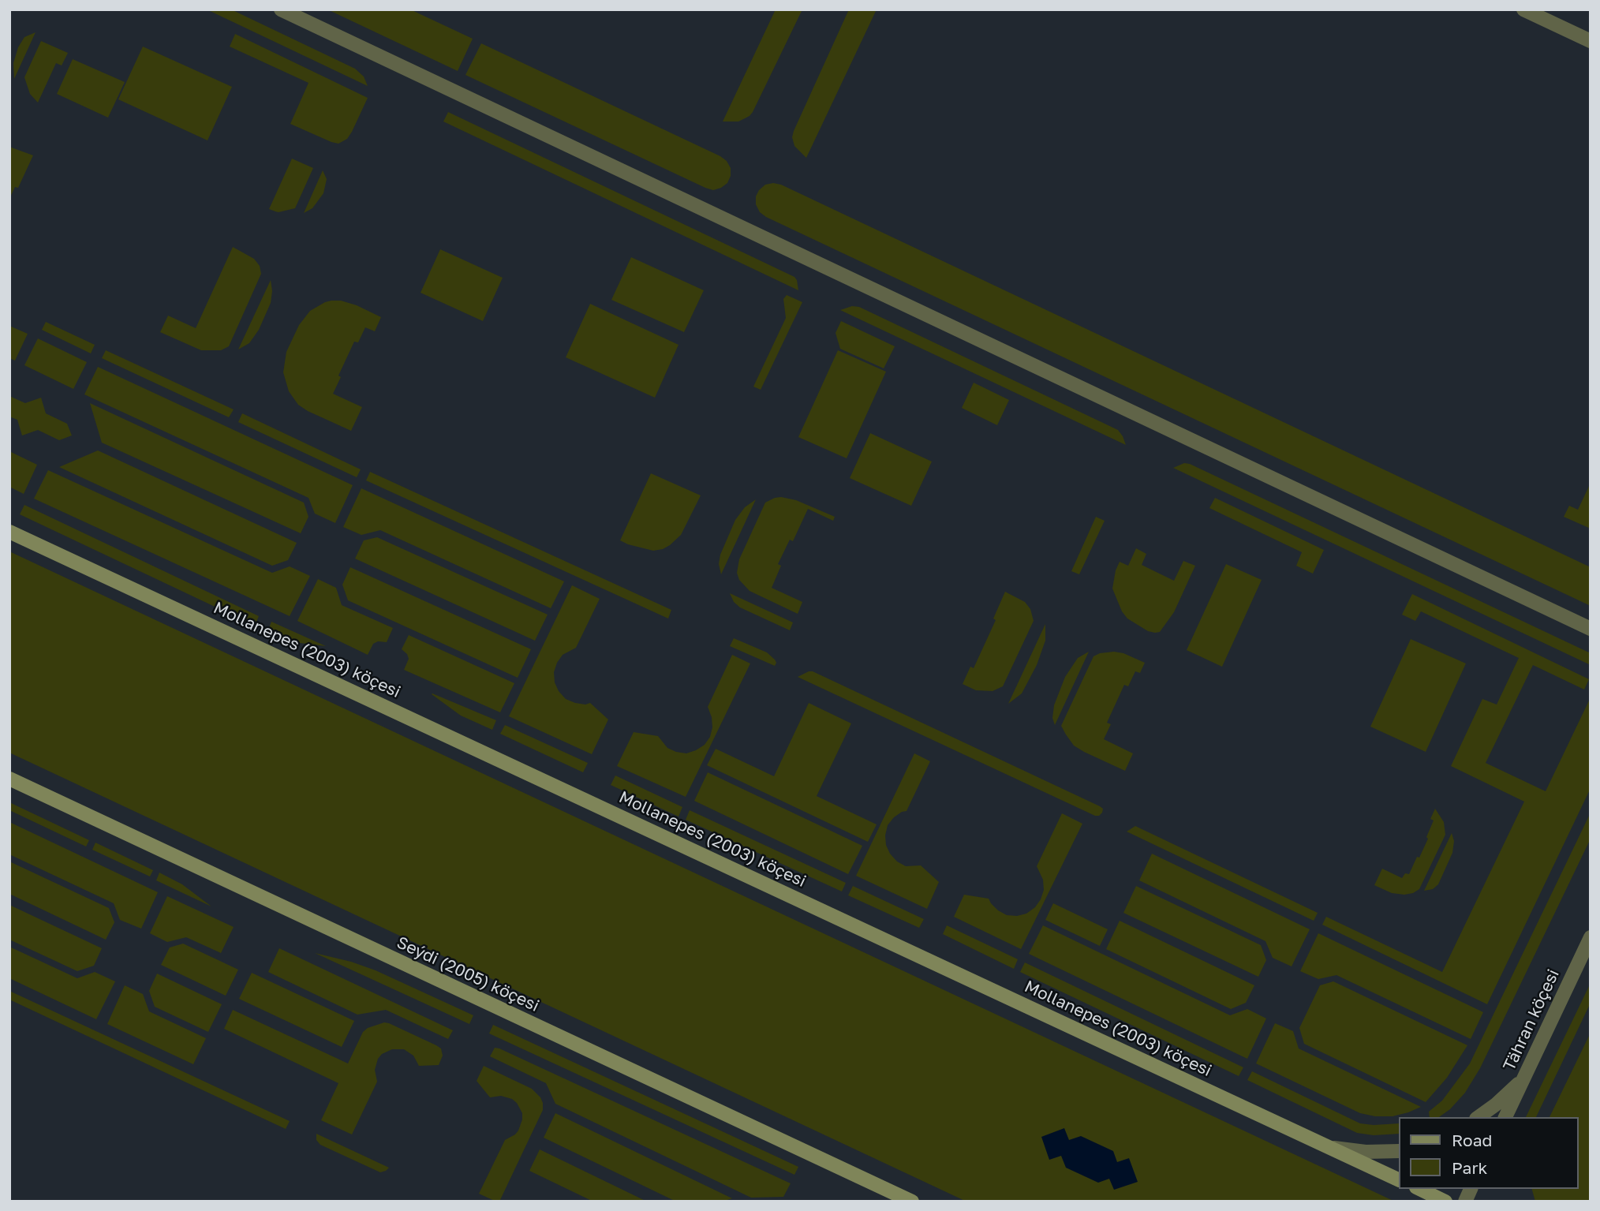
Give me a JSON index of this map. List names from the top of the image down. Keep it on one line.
{"streets":{"street":["Mollanepes (2003) köçesi","Seýdi (2005) köçesi","Tähran köçesi"]},"legend":["Road","Park"]}
